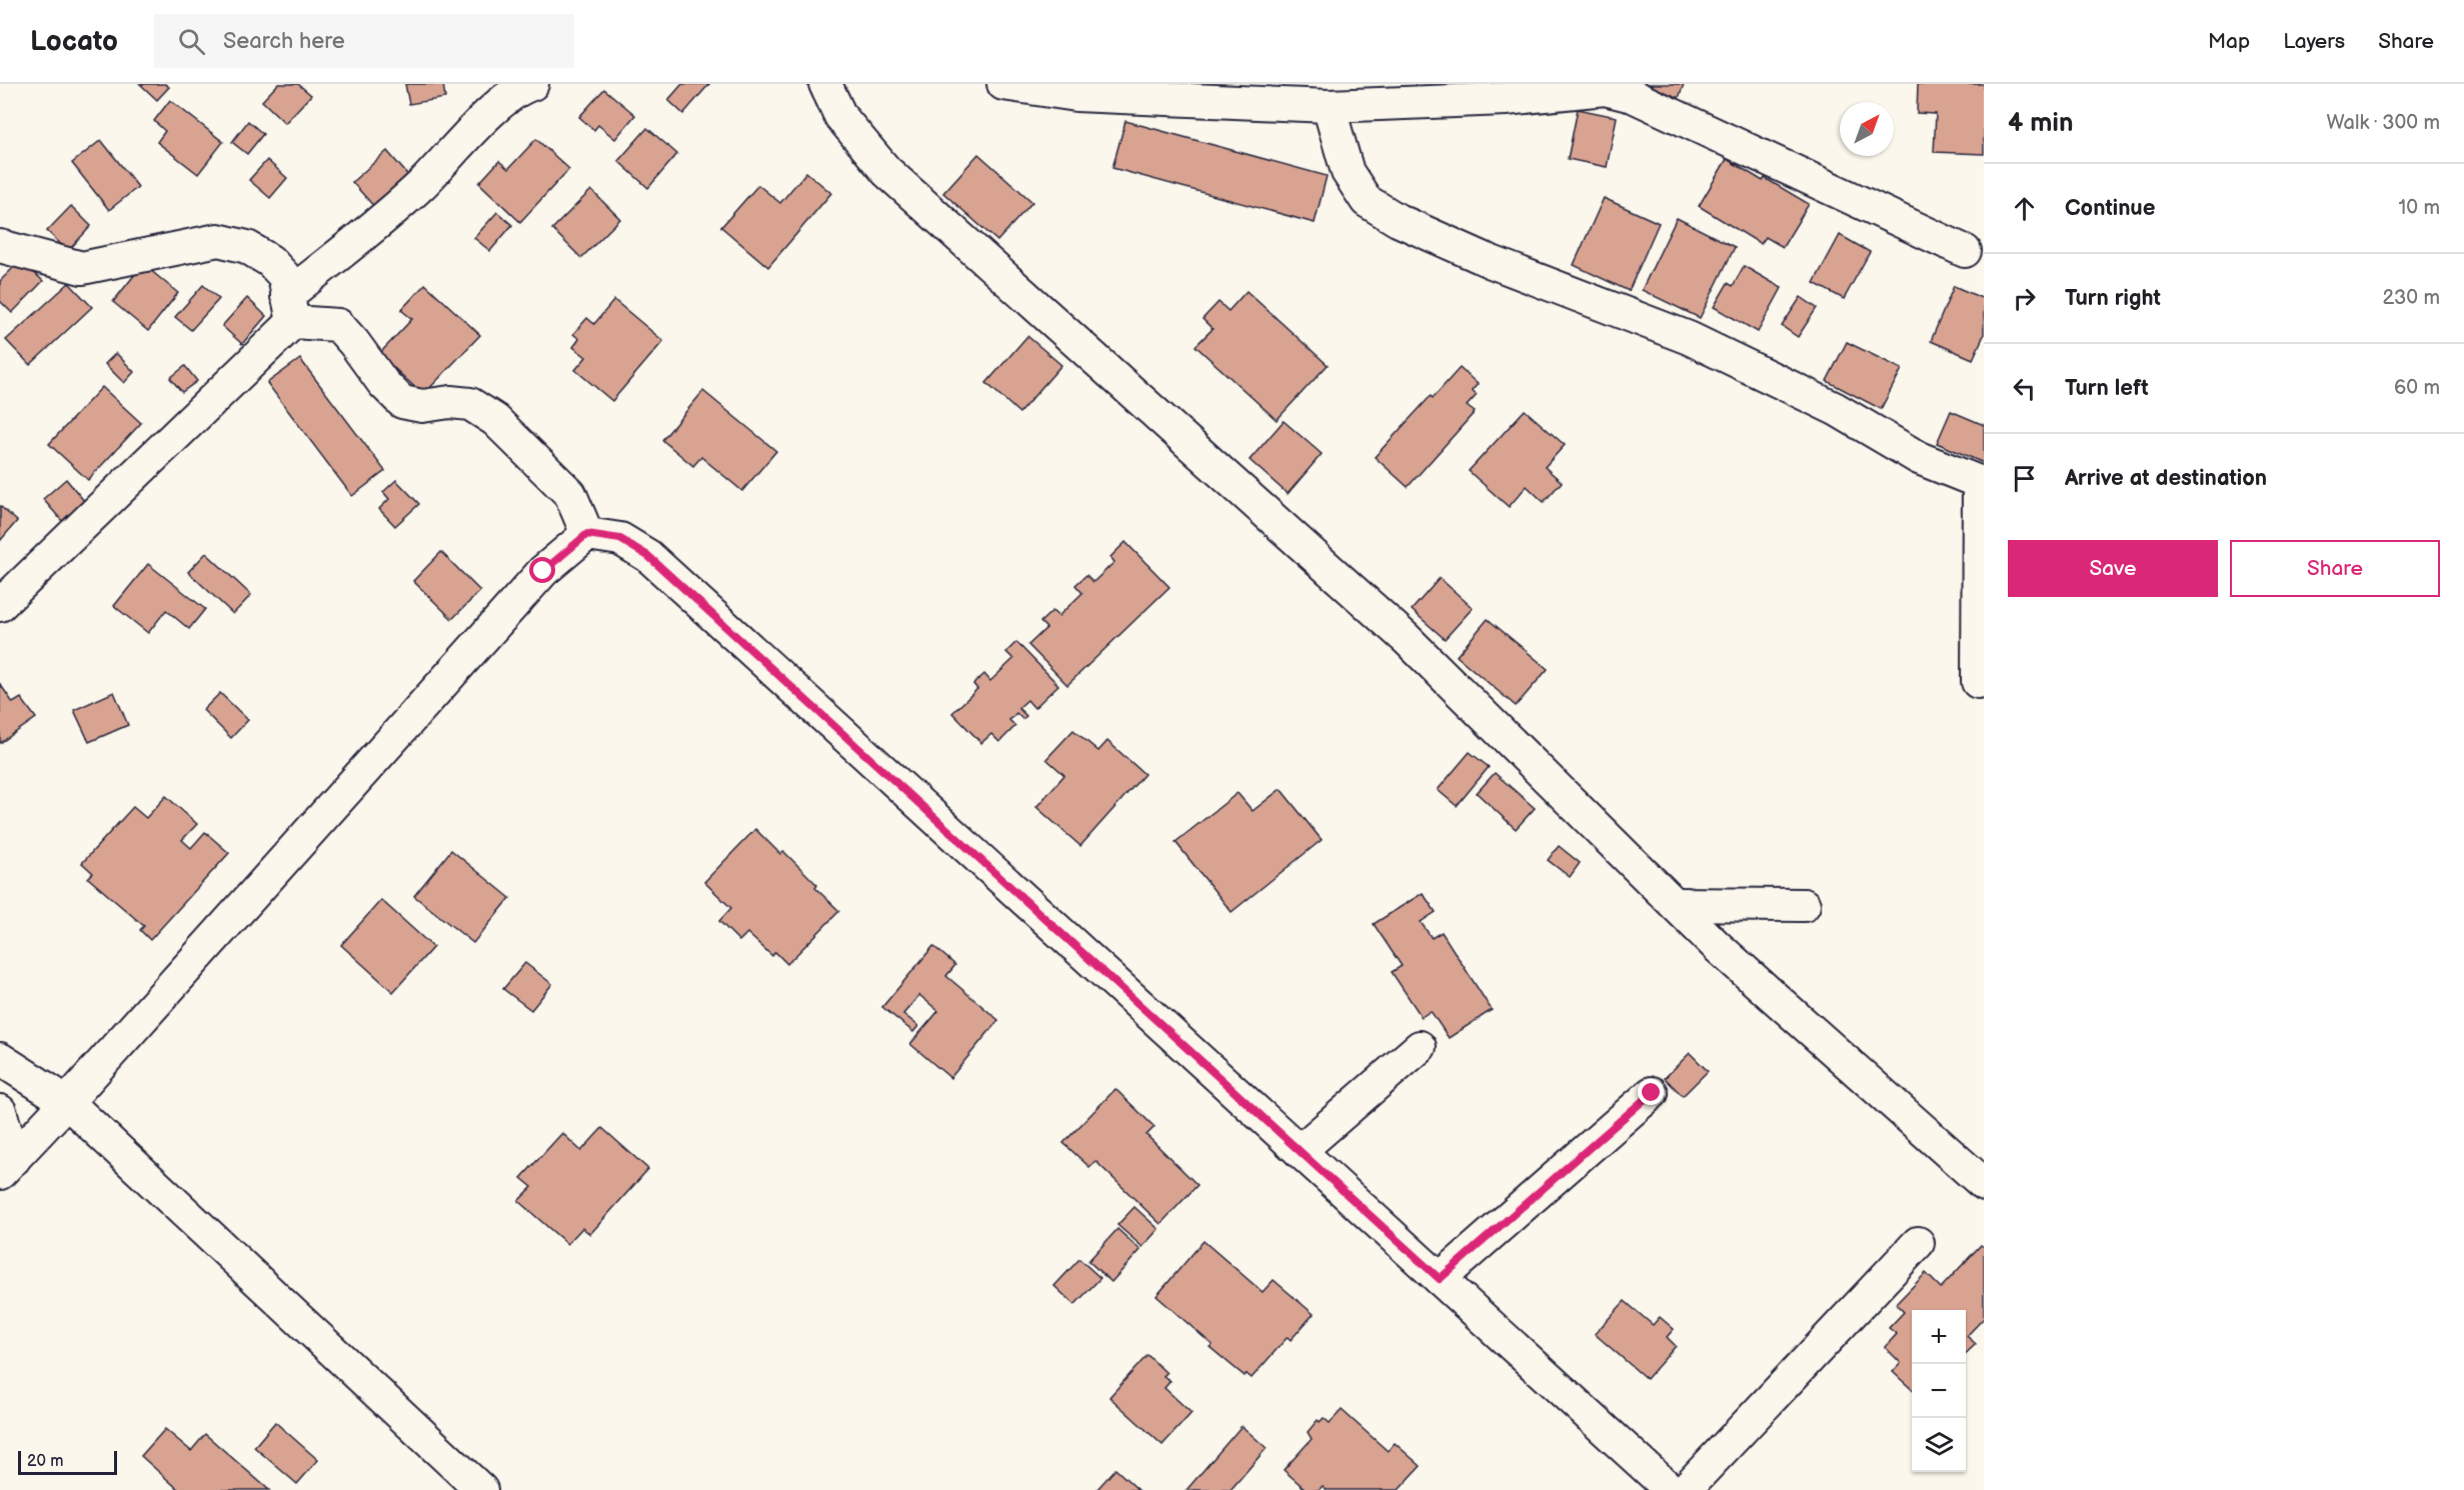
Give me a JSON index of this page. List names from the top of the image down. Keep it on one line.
{"scale_bar":"20 m","north":"top right","page":{"header":"Locato","search":"Search here","nav":["Map","Layers","Share"],"heading":["4 min","Walk · 300 m"],"list":[["Continue","10 m"],["Turn right","230 m"],["Turn left","60 m"],"Arrive at destination"],"buttons":["Save","Share"],"map_buttons":["+","−"],"scale":"20 m"}}
